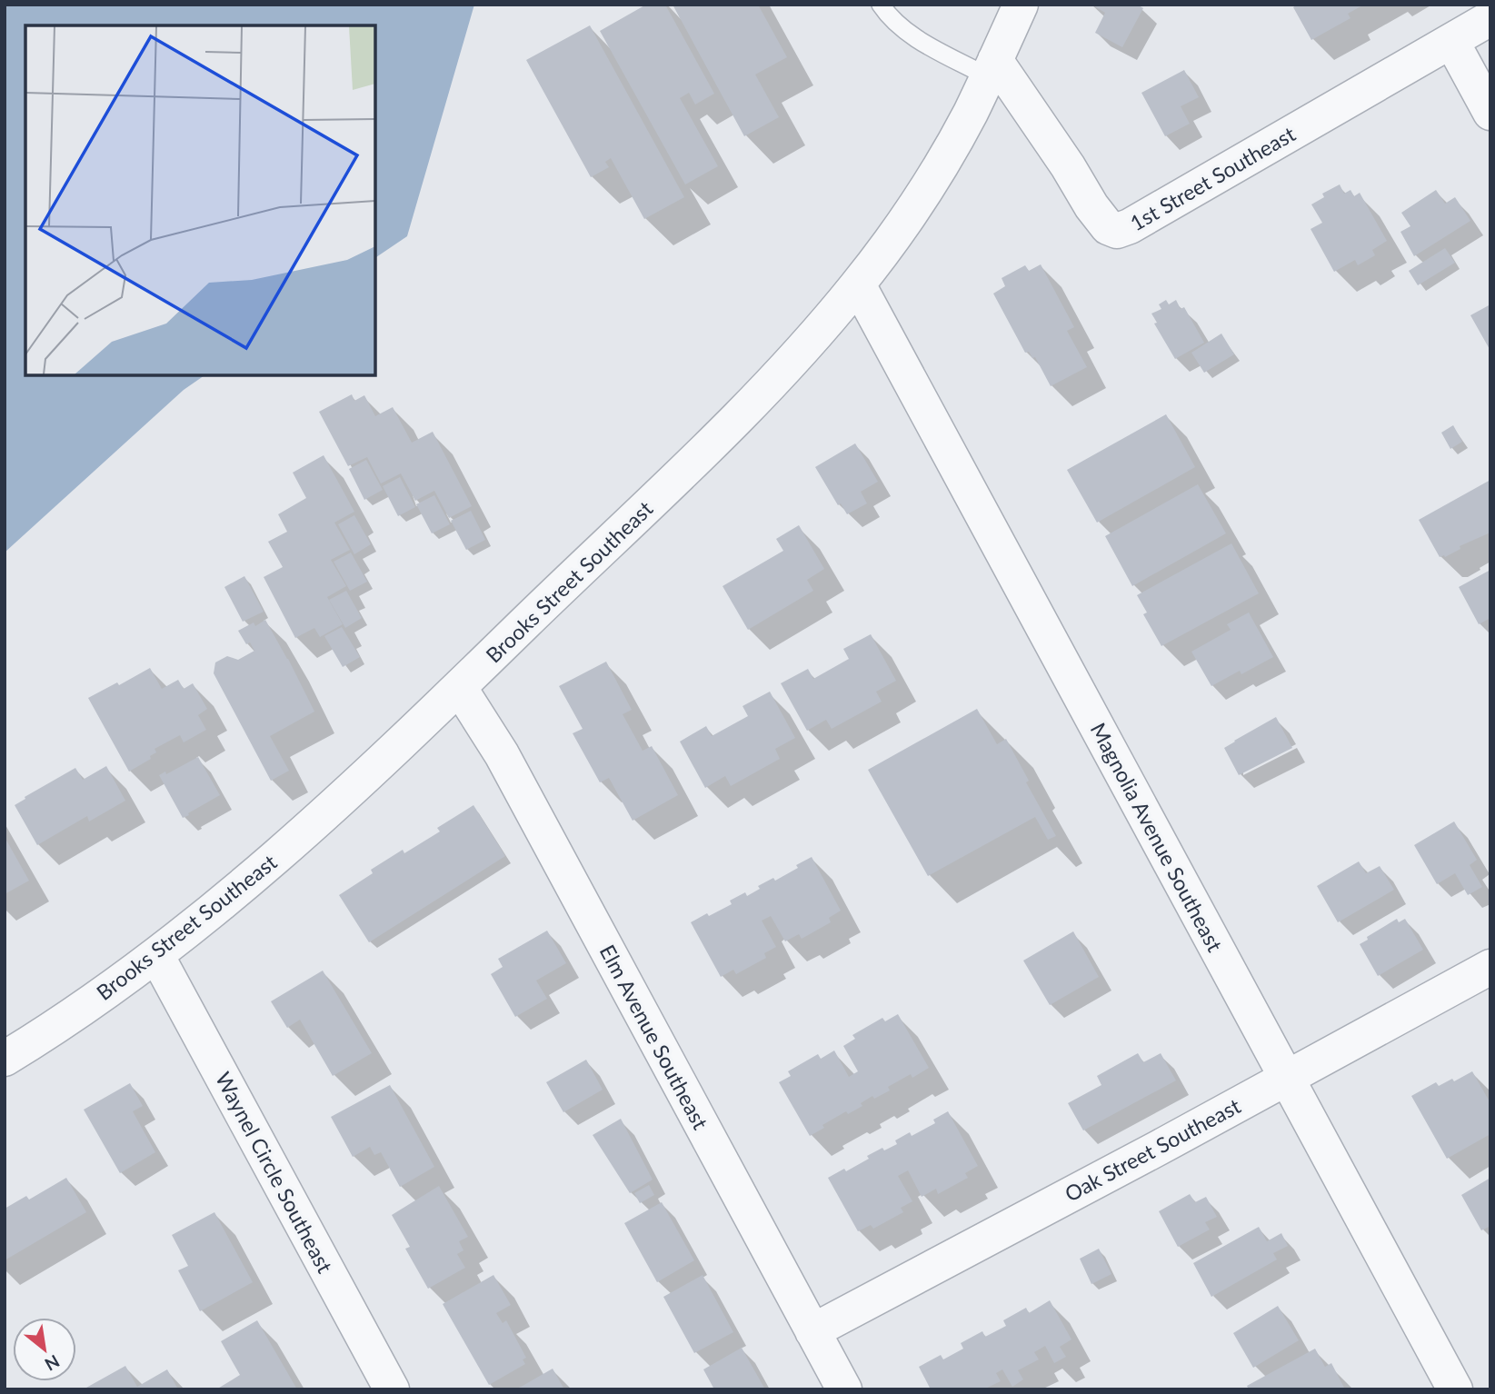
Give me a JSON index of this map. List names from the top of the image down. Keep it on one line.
{"streets":{"street":["1st Street Southeast","Brooks Street Southeast","Magnolia Avenue Southeast","Elm Avenue Southeast","Oak Street Southeast","Waynel Circle Southeast"]},"crossings":[["1st Street Southeast","Brooks Street Southeast"],["Brooks Street Southeast","Magnolia Avenue Southeast"],["Brooks Street Southeast","Elm Avenue Southeast"],["Brooks Street Southeast","Waynel Circle Southeast"],["Magnolia Avenue Southeast","Oak Street Southeast"],["Elm Avenue Southeast","Oak Street Southeast"]],"north":"bottom right"}
